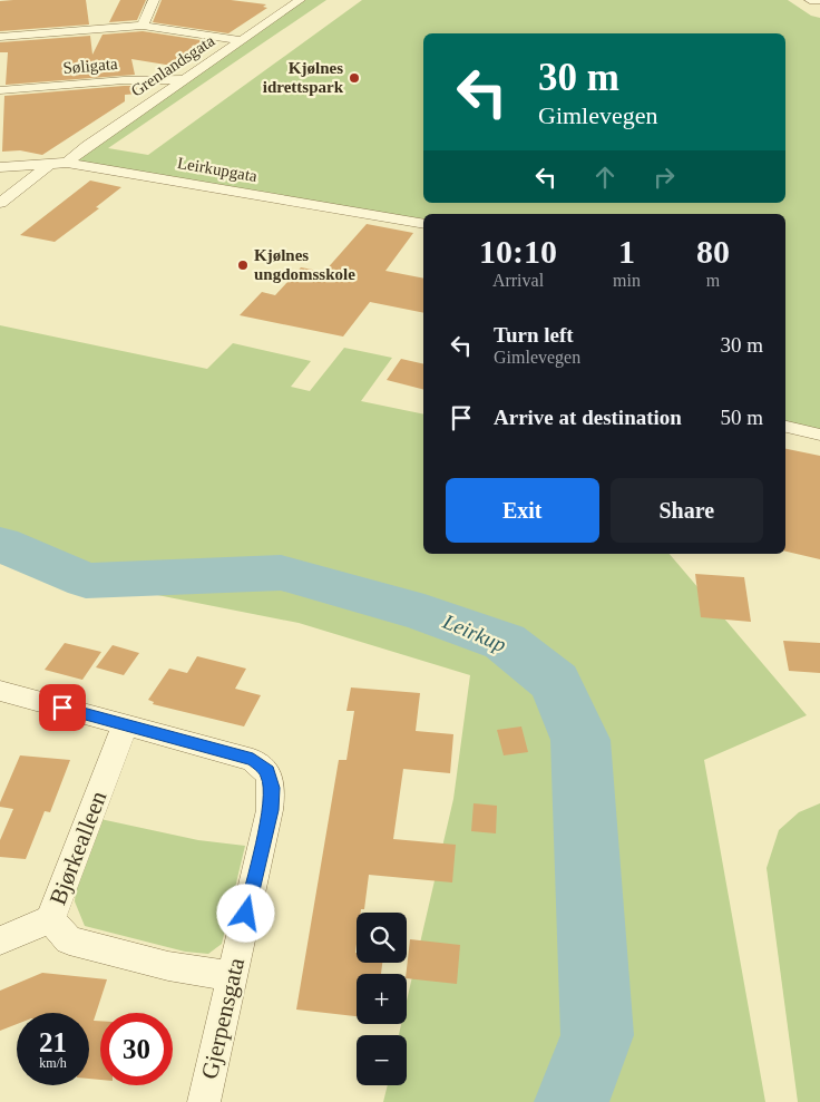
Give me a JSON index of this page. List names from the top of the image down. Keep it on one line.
{"streets":{"street":["Søligata","Grenlandsgata","Leirkupgata","Bjørkealleen","Gjerpensgata"]},"crossings":[["Søligata","Grenlandsgata"],["Grenlandsgata","Leirkupgata"],["Bjørkealleen","Gjerpensgata"]],"water":["Leirkup"],"places":["Kjølnes idrettspark","Kjølnes ungdomsskole"],"page":{"turn":["30 m","Gimlevegen"],"eta":["10:10","Arrival","1","min","80","m"],"list":[{"name":"Turn left","note":"Gimlevegen","value":"30 m"},{"name":"Arrive at destination","value":"50 m"}],"buttons":["Exit","Share"],"map_buttons":["+","−"],"speed":"21 km/h","limit":"30"}}
